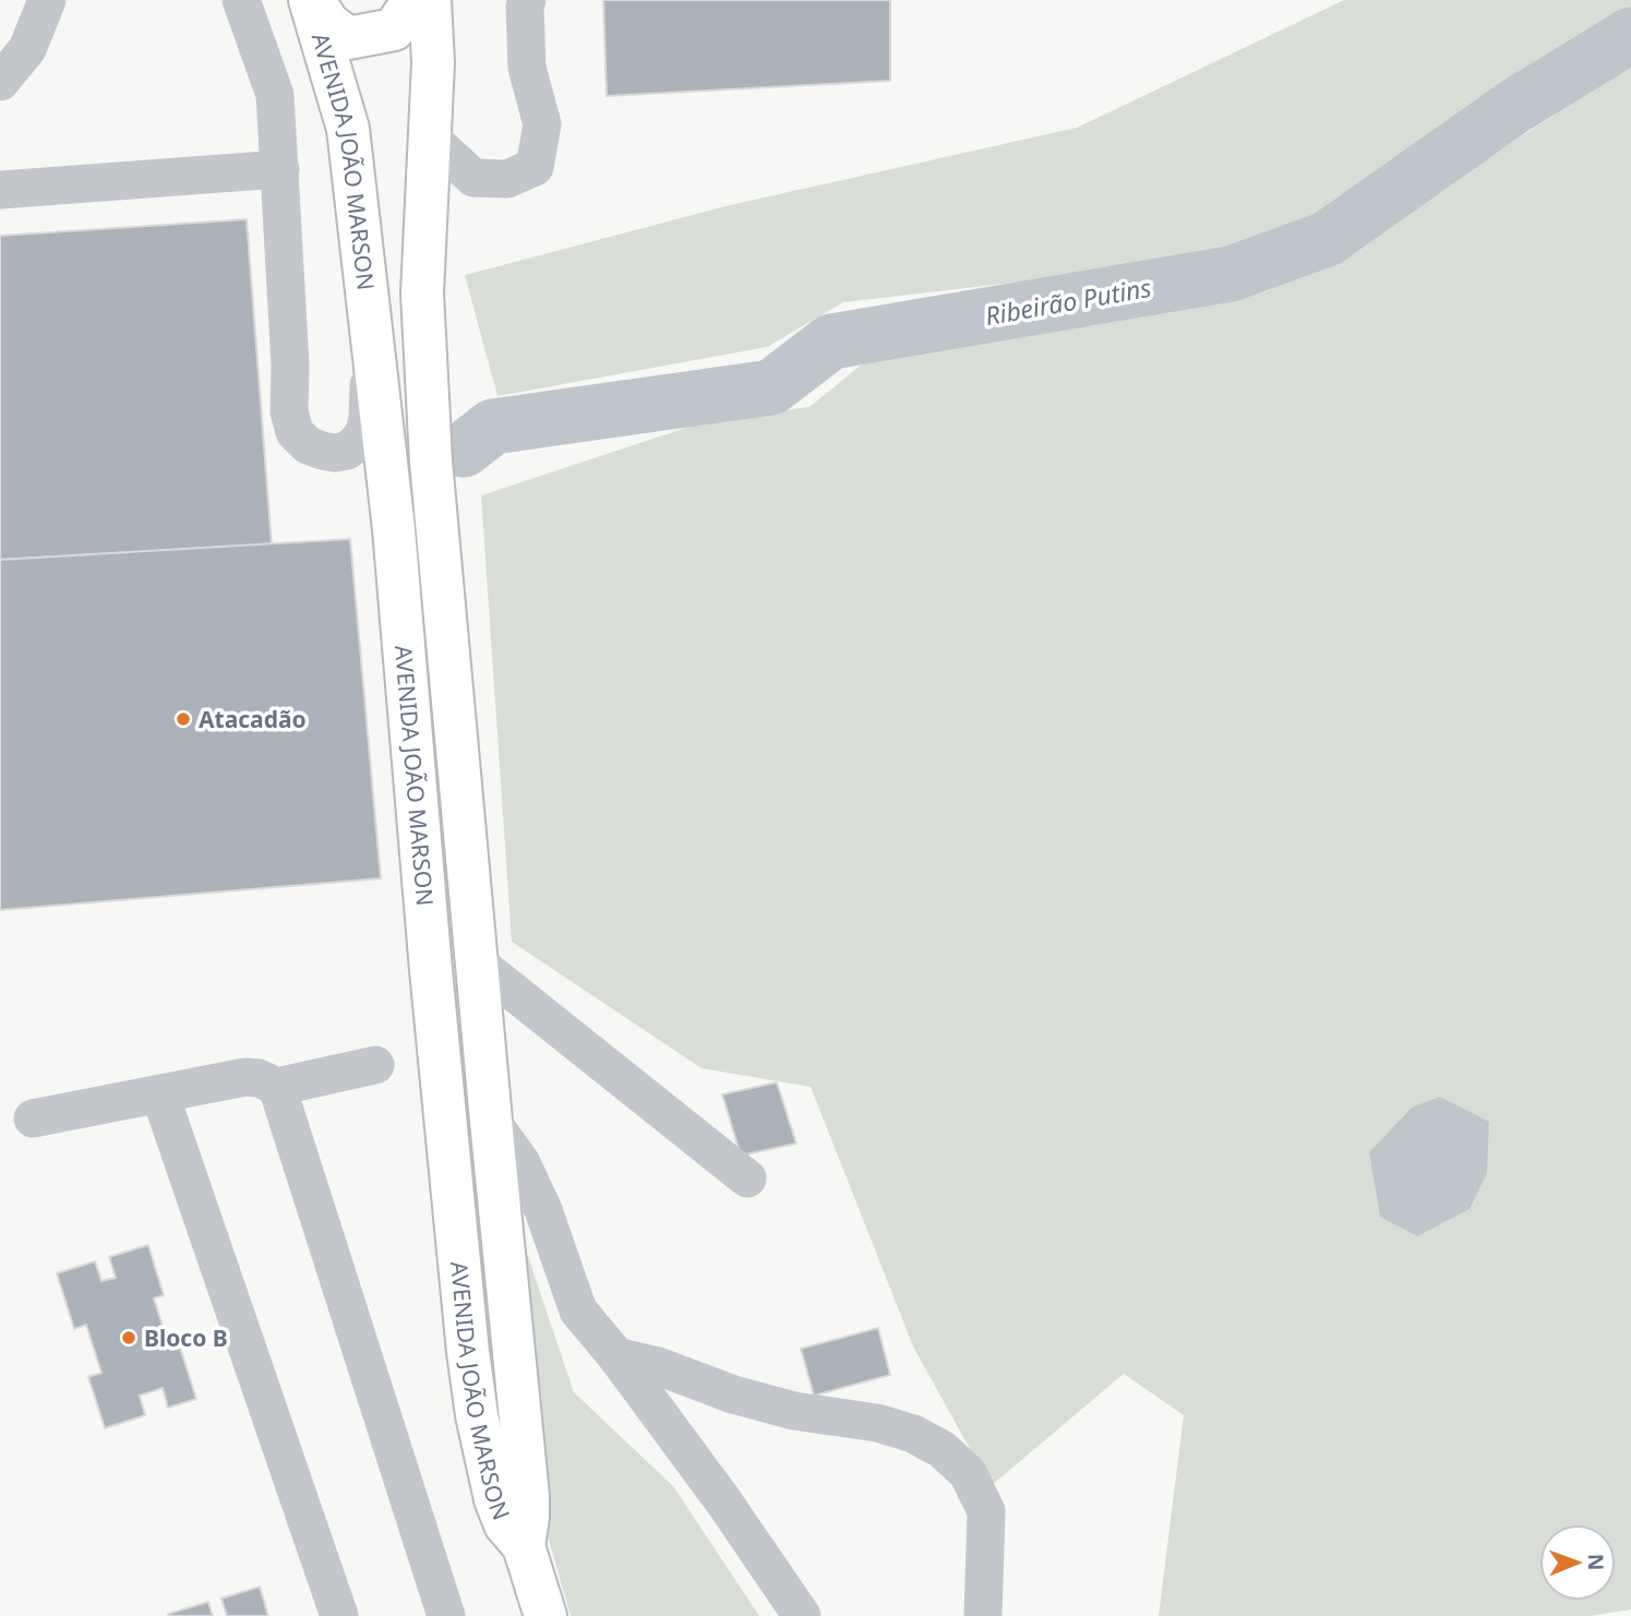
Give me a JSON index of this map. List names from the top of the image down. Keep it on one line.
{"streets":{"main road":["AVENIDA JOÃO MARSON"]},"water":["Ribeirão Putins"],"places":["Atacadão","Bloco B"],"north":"right"}
